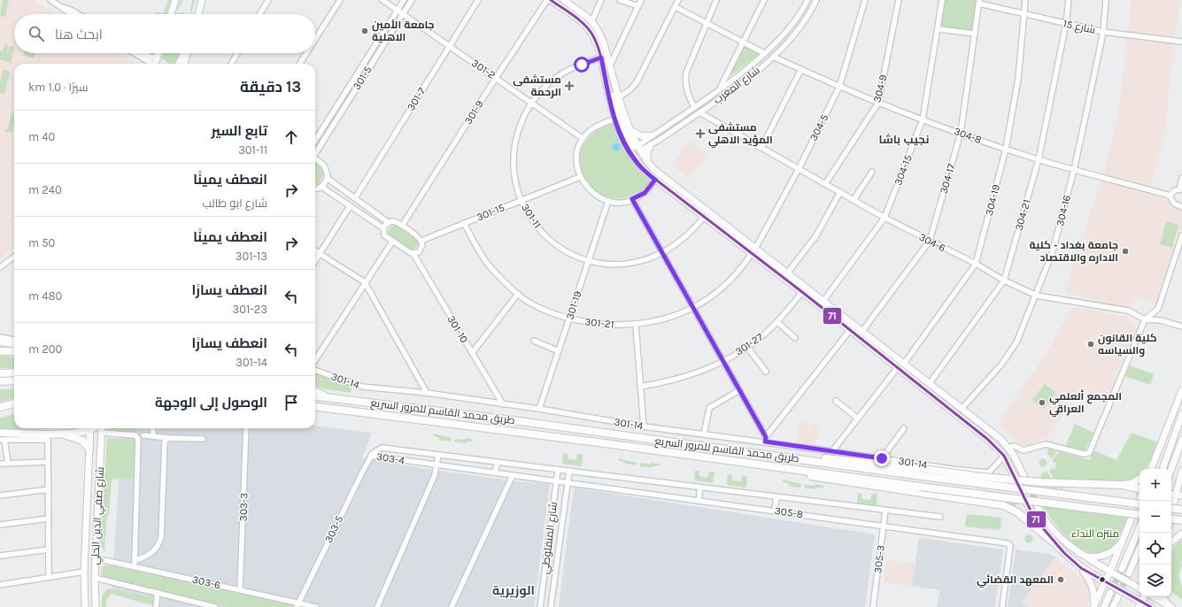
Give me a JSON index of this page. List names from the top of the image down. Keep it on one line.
{"streets":{"highway":["طريق محمد القاسم للمرور السريع"],"main road":["شارع صفي الدين الحلي"],"street":["شارع 15","301-2","301-5","شارع المغرب","304-9","301-7","301-9","304-5","304-8","304-15","304-17","304-19","304-16","301-15","304-21","301-11","304-6","301-19","301-21","301-10","301-27","301-14","303-4","303-3","305-8","303-5","شارع المنفلوطي","305-3","303-6"]},"crossings":[["شارع 15","304-17"],["شارع 15","304-19"],["شارع 15","304-16"],["شارع 15","304-21"],["301-2","301-5"],["301-2","301-7"],["301-2","301-9"],["301-2","301-11"],["شارع المغرب","304-8"],["شارع المغرب","304-6"],["304-9","304-8"],["304-9","304-6"],["304-5","304-8"],["304-5","304-6"],["304-5","301-21"],["304-8","304-15"],["304-8","304-17"],["304-8","304-19"],["304-8","304-16"],["304-8","304-21"],["304-15","304-6"],["304-17","304-6"],["304-19","304-6"],["304-16","304-6"],["301-15","301-11"],["301-15","301-21"],["304-21","304-6"],["301-11","301-19"],["301-19","301-21"],["301-19","301-14"],["301-10","301-14"],["303-4","305-8"],["303-4","303-5"],["303-4","شارع المنفلوطي"],["303-3","303-6"],["305-8","شارع المنفلوطي"],["305-8","305-3"],["شارع صفي الدين الحلي","303-6"],["303-5","303-6"]],"districts":["نجيب باشا","الوزيرية"],"parks":["منتزه النداء"],"places":{"other":["جامعة الأمين الاهلية","جامعة بغداد - كلية الاداره والاقتصاد","كلية القانون والسياسه","المجمع ألعلمي العراقي","المعهد القضائي"],"health":["مستشفى الرحمة","مستشفى المؤيد الاهلي"]},"lines":["transit line 71"],"page":{"search":"ابحث هنا","heading":["13 دقيقة","سيرًا · 1.0 km"],"list":[["تابع السير","301-11","40 m"],["انعطف يمينًا","شارع ابو طالب","240 m"],["انعطف يمينًا","301-13","50 m"],["انعطف يسارًا","301-23","480 m"],["انعطف يسارًا","301-14","200 m"],"الوصول إلى الوجهة"],"map_buttons":["+","−"]}}
